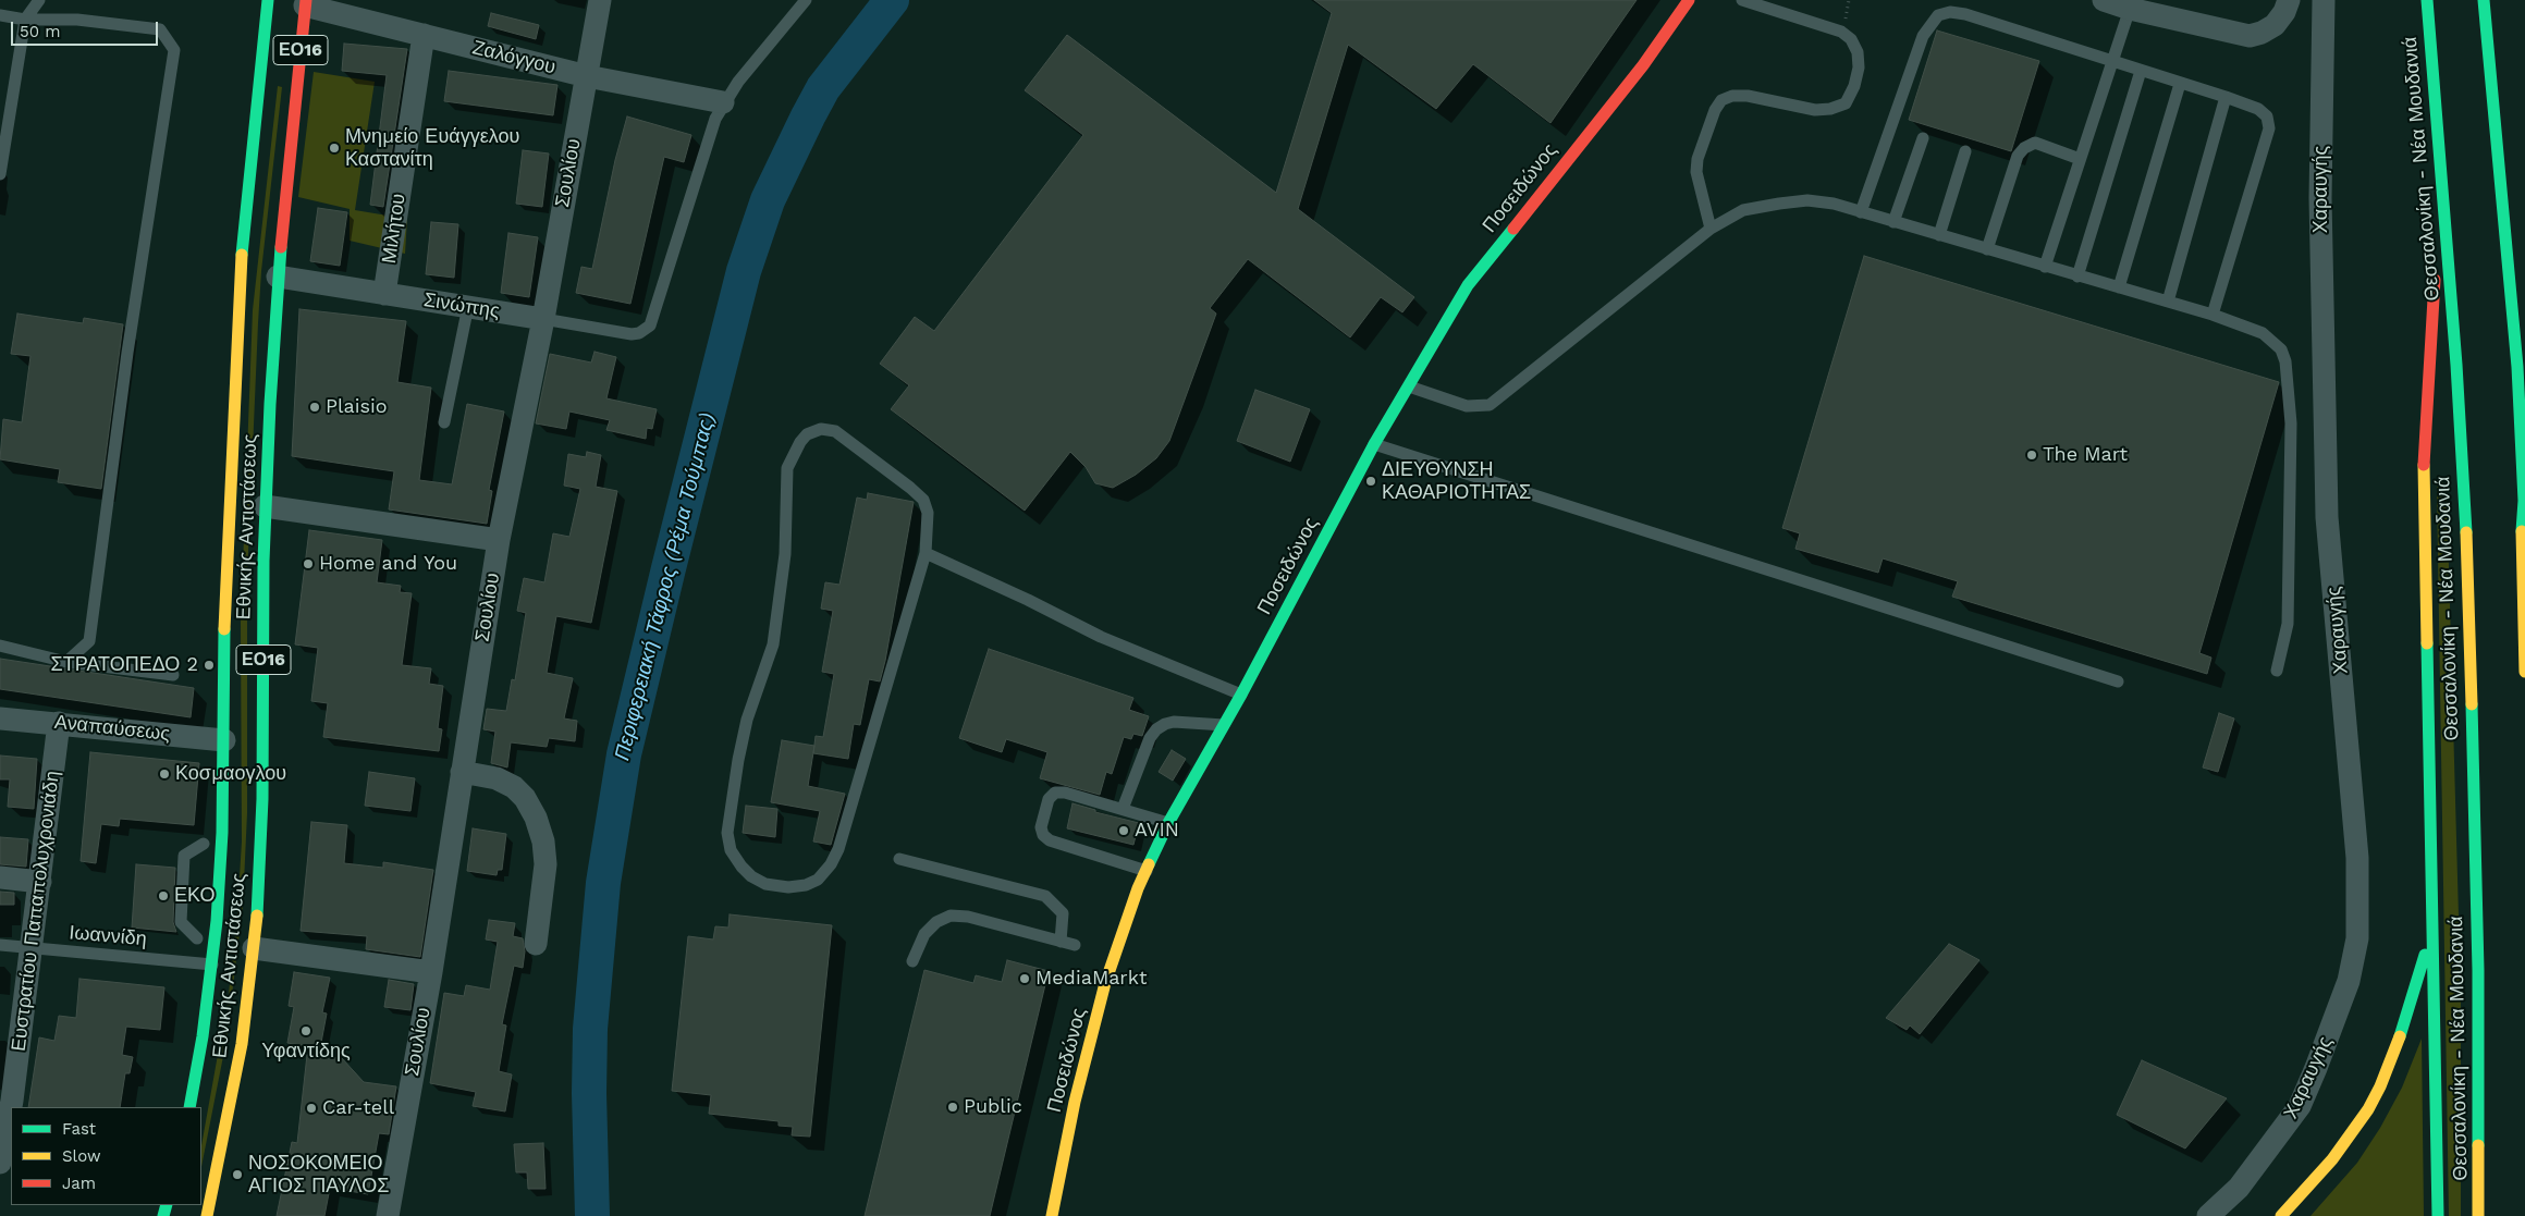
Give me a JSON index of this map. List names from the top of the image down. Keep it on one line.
{"streets":{"main road":["ΕΟ16","Θεσσαλονίκη - Νέα Μουδανιά","Ποσειδώνος","Εθνικής Αντιστάσεως"],"street":["Ζαλόγγου","Σουλίου","Χαραυγής","Μιλήτου","Σινώπης","Αναπαύσεως","Ευστρατίου Παπαπολυχρονιάδη"],"lane":["Ιωαννίδη"]},"crossings":[["Ζαλόγγου","Σουλίου"],["Ζαλόγγου","Μιλήτου"],["Ζαλόγγου","Σινώπης"],["Ζαλόγγου","Εθνικής Αντιστάσεως"],["Σουλίου","Σινώπης"],["Μιλήτου","Σινώπης"],["Σινώπης","Εθνικής Αντιστάσεως"],["Εθνικής Αντιστάσεως","Αναπαύσεως"],["Εθνικής Αντιστάσεως","Ιωαννίδη"],["Αναπαύσεως","Ευστρατίου Παπαπολυχρονιάδη"],["Ευστρατίου Παπαπολυχρονιάδη","Ιωαννίδη"]],"water":["Περιφερειακή Τάφρος (Ρέμα Τούμπας)"],"places":["Μνημείο Ευάγγελου Καστανίτη","Plaisio","The Mart","ΔΙΕΥΘΥΝΣΗ ΚΑΘΑΡΙΟΤΗΤΑΣ","Home and You","ΣΤΡΑΤΟΠΕΔΟ 2","Κοσμαογλου","AVIN","ΕΚΟ","MediaMarkt","Υφαντίδης","Public","Car-tell","ΝΟΣΟΚΟΜΕΙΟ ΑΓΙΟΣ ΠΑΥΛΟΣ"],"legend":["Fast","Slow","Jam"],"scale_bar":"50 m"}
